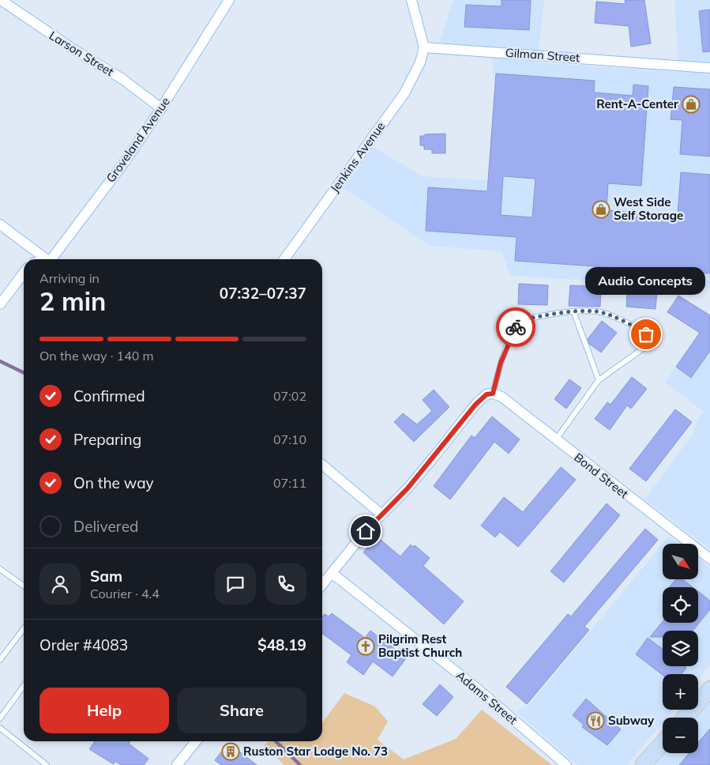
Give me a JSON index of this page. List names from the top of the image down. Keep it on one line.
{"streets":{"street":["Larson Street","Gilman Street","Groveland Avenue","Jenkins Avenue","Bond Street","Adams Street"]},"crossings":[["Larson Street","Groveland Avenue"],["Gilman Street","Jenkins Avenue"]],"places":{"shop":["Rent-A-Center","West Side Self Storage"],"other":["Audio Concepts"],"church":["Pilgrim Rest Baptist Church"],"restaurant":["Subway"],"building":["Ruston Star Lodge No. 73"]},"north":"bottom right","page":{"heading":["2 min","Arriving in","07:32–07:37"],"panel":["Sam","Courier · 4.4","Order #4083","$48.19"],"bubble":"Audio Concepts","bar":"On the way · 140 m","list":[["Confirmed","07:02"],["Preparing","07:10"],["On the way","07:11"],"Delivered"],"map_buttons":["+","−"],"buttons":["Help","Share"]}}
